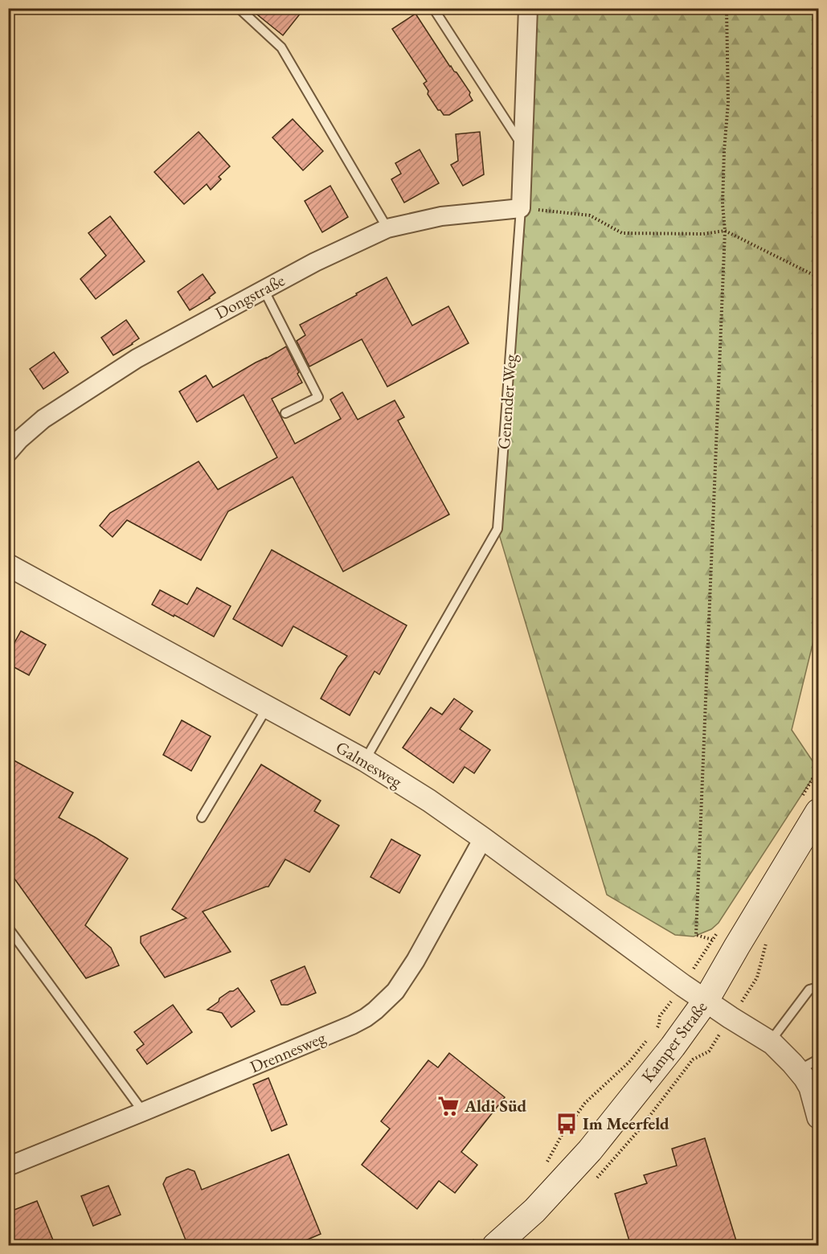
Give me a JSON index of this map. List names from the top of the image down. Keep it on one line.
{"streets":{"main road":["Kamper Straße"],"street":["Dongstraße","Genender Weg","Galmesweg","Drennesweg"]},"crossings":[["Dongstraße","Genender Weg"],["Genender Weg","Galmesweg"],["Galmesweg","Kamper Straße"],["Galmesweg","Drennesweg"]],"places":{"supermarket":["Aldi Süd"],"bus stop":["Im Meerfeld"]}}
